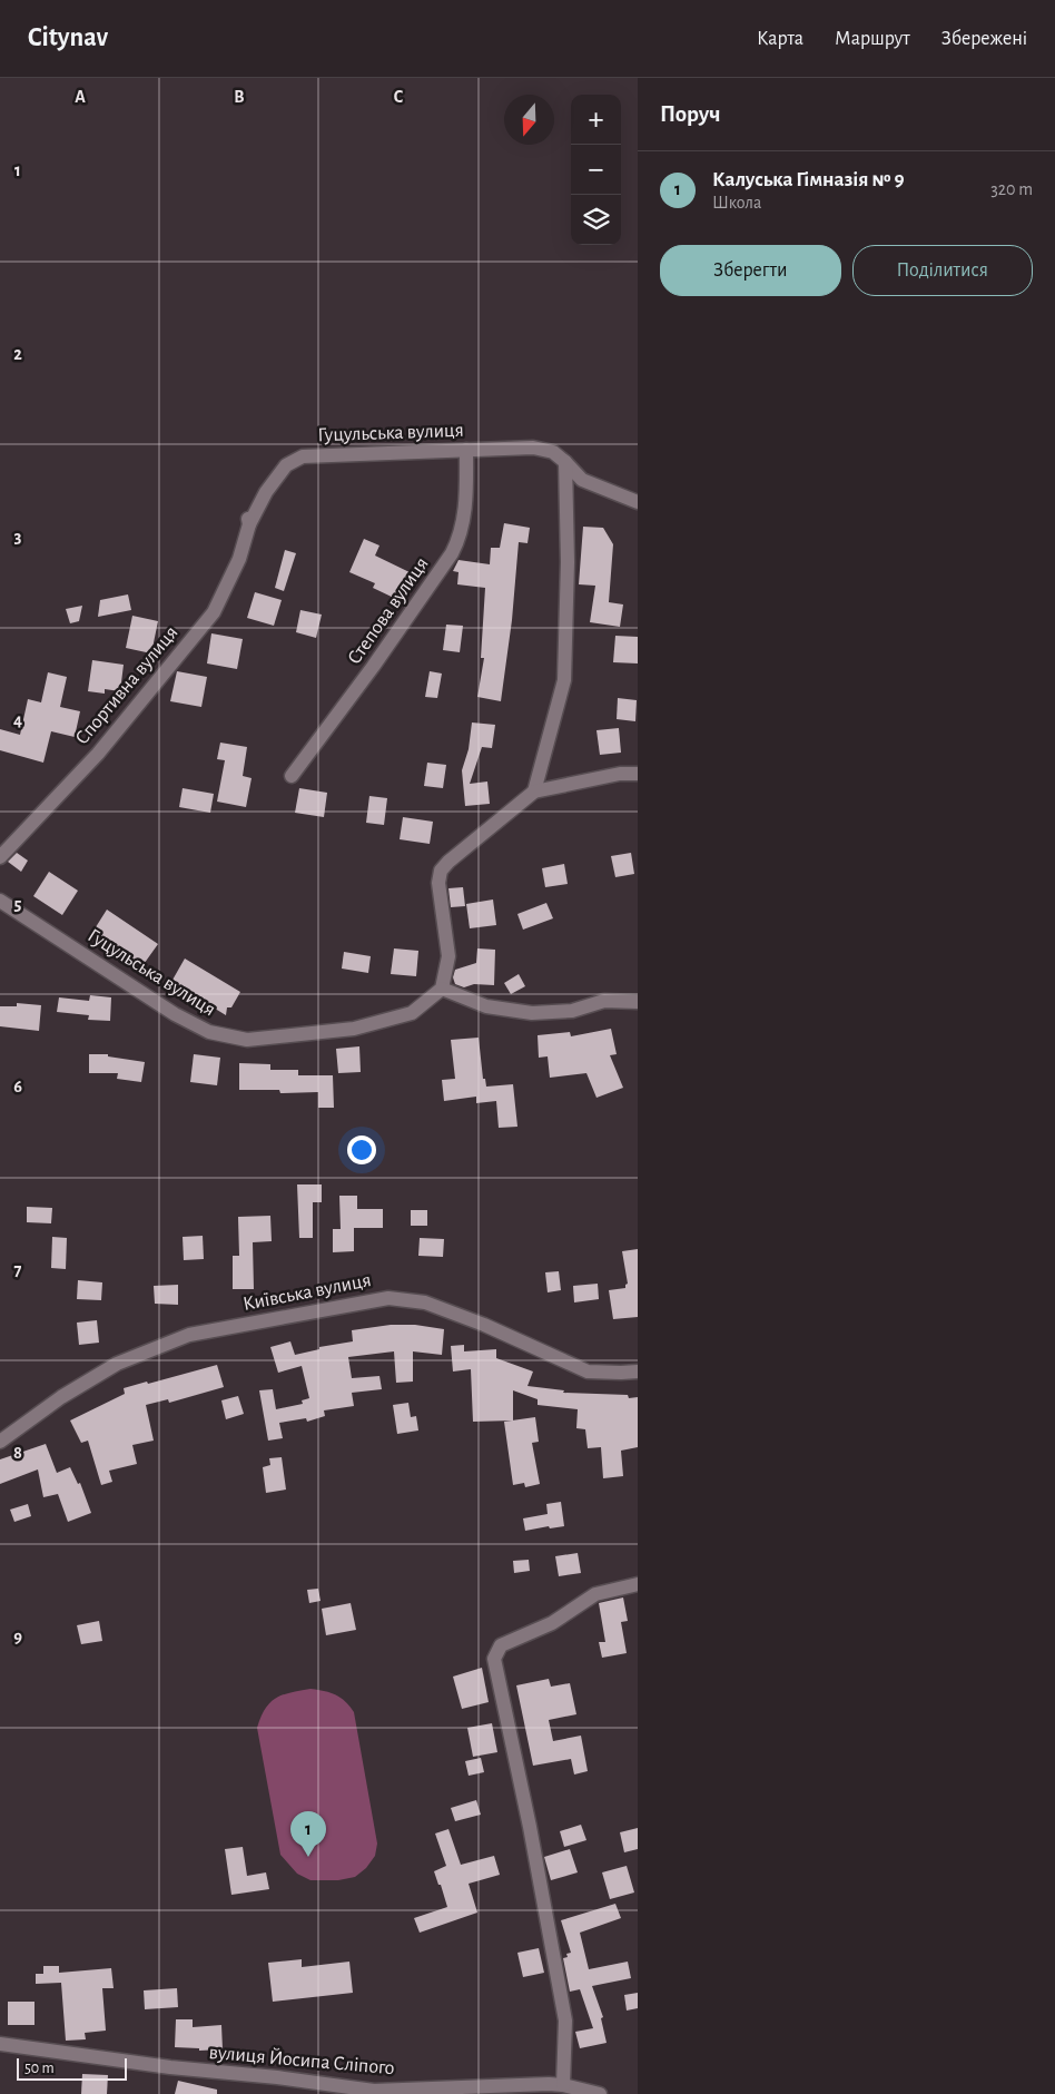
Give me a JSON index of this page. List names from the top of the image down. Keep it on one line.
{"streets":{"street":["Гуцульська вулиця","Степова вулиця","Спортивна вулиця","Київська вулиця","вулиця Йосипа Сліпого"]},"crossings":[["Гуцульська вулиця","Степова вулиця"],["Гуцульська вулиця","Спортивна вулиця"]],"scale_bar":"50 m","north":"bottom","page":{"header":"Citynav","nav":["Карта","Маршрут","Збережені"],"heading":"Поруч","map_buttons":["+","−"],"list":[{"mark":"1","name":"Калуська Гімназія № 9","note":"Школа","value":"320 m"}],"buttons":["Зберегти","Поділитися"],"pins":"1","scale":"50 m"},"grid":{"columns":["A","B","C"],"rows":["1","2","3","4","5","6","7","8","9"]}}
